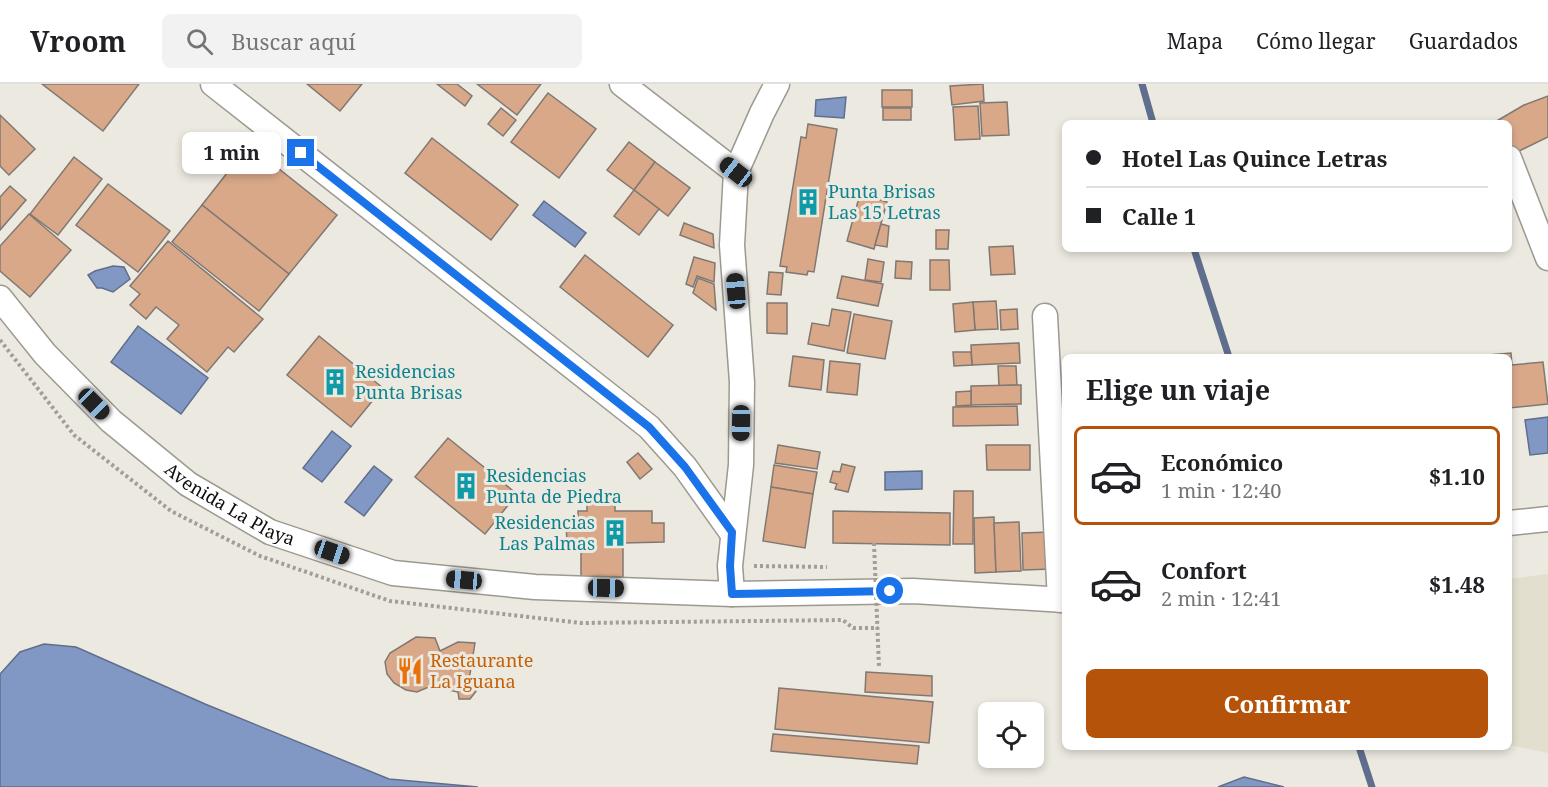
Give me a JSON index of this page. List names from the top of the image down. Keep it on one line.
{"streets":{"street":["Avenida La Playa"]},"places":{"building":["Punta Brisas Las 15 Letras","Residencias Punta Brisas","Residencias Punta de Piedra","Residencias Las Palmas"],"restaurant":["Restaurante La Iguana"]},"page":{"header":"Vroom","search":"Buscar aquí","nav":["Mapa","Cómo llegar","Guardados"],"banner":["Hotel Las Quince Letras","Calle 1"],"bubble":"1 min","heading":"Elige un viaje","list":[{"name":"Económico","note":"1 min · 12:40","value":"$1.10"},{"name":"Confort","note":"2 min · 12:41","value":"$1.48"}],"buttons":"Confirmar"}}
